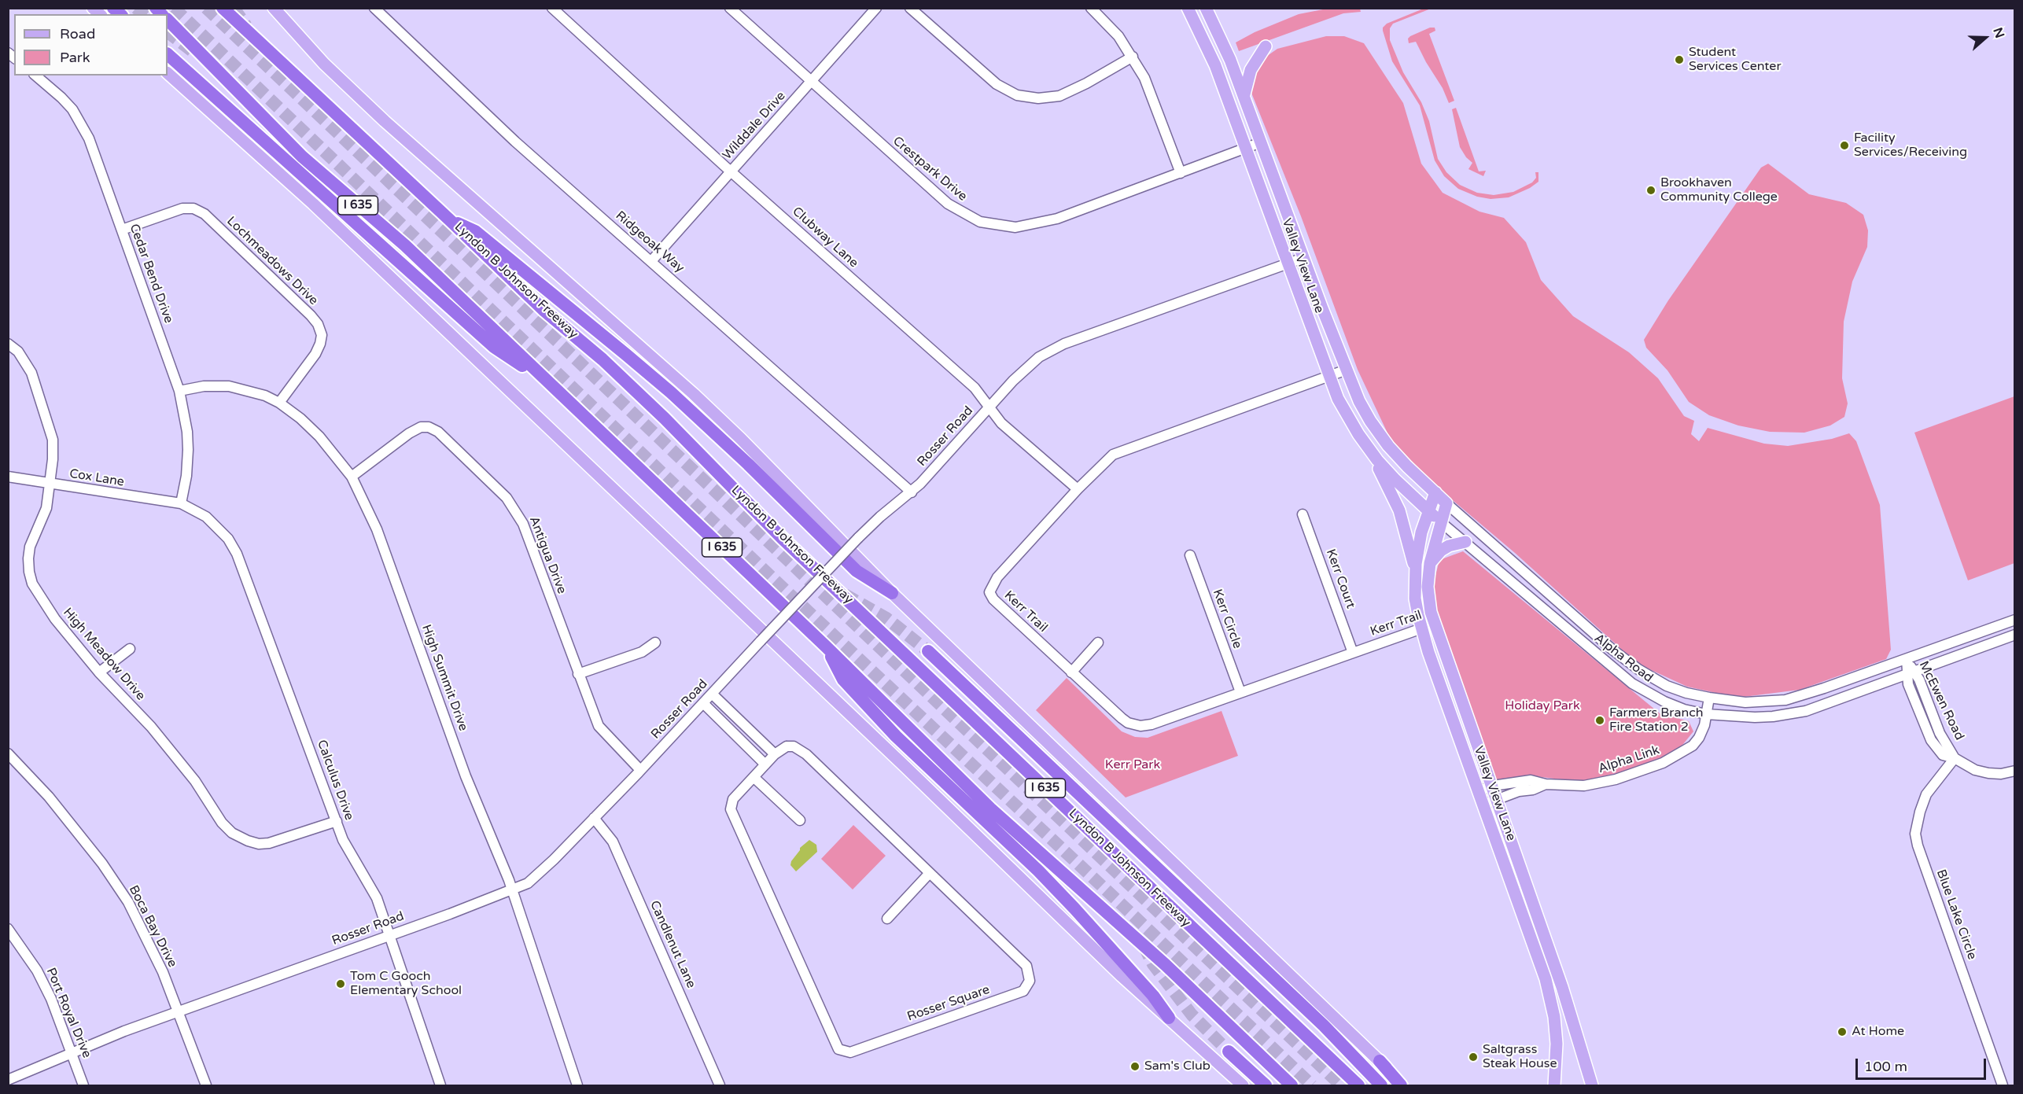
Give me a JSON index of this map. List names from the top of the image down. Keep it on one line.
{"streets":{"highway":["I 635","Lyndon B Johnson Freeway"],"main road":["Valley View Lane"],"street":["Wilddale Drive","Crestpark Drive","Clubway Lane","Ridgeoak Way","Lochmeadows Drive","Cedar Bend Drive","Rosser Road","Cox Lane","Antigua Drive","Kerr Court","Kerr Trail","Kerr Circle","High Meadow Drive","Alpha Road","High Summit Drive","McEwen Road","Alpha Link","Calculus Drive","Blue Lake Circle","Boca Bay Drive","Candlenut Lane","Rosser Square","Port Royal Drive"]},"crossings":[["Wilddale Drive","Crestpark Drive"],["Wilddale Drive","Clubway Lane"],["Wilddale Drive","Ridgeoak Way"],["Crestpark Drive","Valley View Lane"],["Clubway Lane","Rosser Road"],["Clubway Lane","Kerr Trail"],["Ridgeoak Way","Rosser Road"],["Lochmeadows Drive","Cedar Bend Drive"],["Lochmeadows Drive","High Summit Drive"],["Valley View Lane","Rosser Road"],["Valley View Lane","Kerr Trail"],["Valley View Lane","Alpha Road"],["Valley View Lane","Alpha Link"],["Cedar Bend Drive","Cox Lane"],["Cedar Bend Drive","High Summit Drive"],["Cedar Bend Drive","Calculus Drive"],["Rosser Road","Antigua Drive"],["Rosser Road","High Summit Drive"],["Rosser Road","Calculus Drive"],["Rosser Road","Boca Bay Drive"],["Rosser Road","Candlenut Lane"],["Rosser Road","Port Royal Drive"],["Cox Lane","High Meadow Drive"],["Cox Lane","Calculus Drive"],["Antigua Drive","High Summit Drive"],["Kerr Court","Kerr Trail"],["Kerr Trail","Kerr Circle"],["High Meadow Drive","Calculus Drive"],["Alpha Road","McEwen Road"],["Alpha Road","Alpha Link"],["McEwen Road","Blue Lake Circle"]],"parks":["Holiday Park","Kerr Park"],"places":["Student Services Center","Facility Services/Receiving","Brookhaven Community College","Farmers Branch Fire Station 2","Tom C Gooch Elementary School","At Home","Saltgrass Steak House","Sam's Club"],"legend":["Road","Park"],"scale_bar":"100 m","north":"right"}
